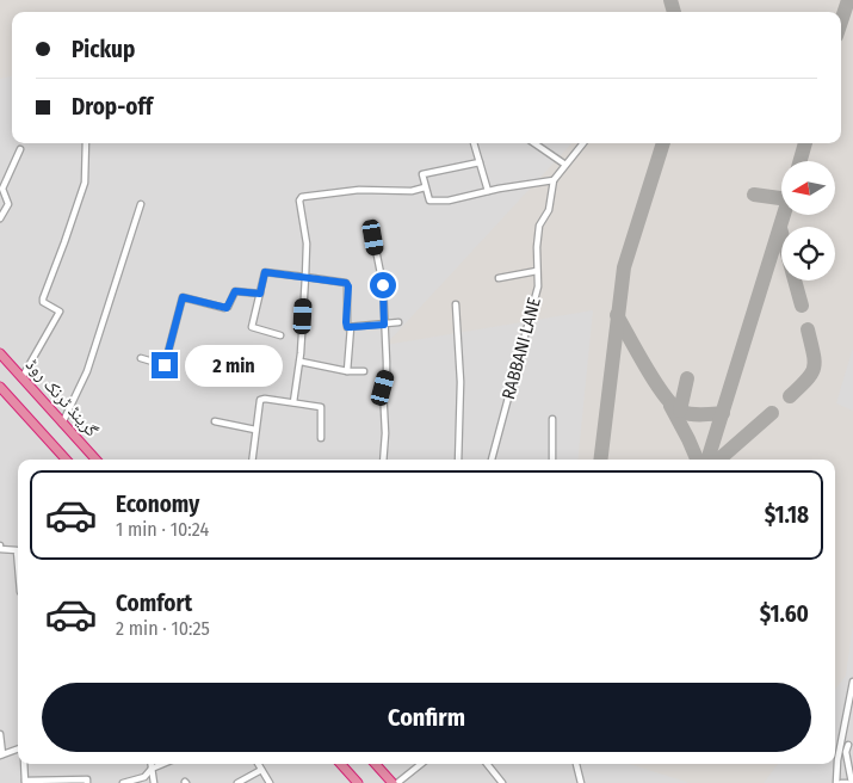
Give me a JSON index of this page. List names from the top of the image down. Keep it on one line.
{"streets":{"highway":["گرینڈ ٹرنک روڈ"],"street":["RABBANI LANE"]},"north":"left","page":{"banner":["Pickup","Drop-off"],"bubble":"2 min","list":[{"name":"Economy","note":"1 min · 10:24","value":"$1.18"},{"name":"Comfort","note":"2 min · 10:25","value":"$1.60"}],"buttons":"Confirm"}}
